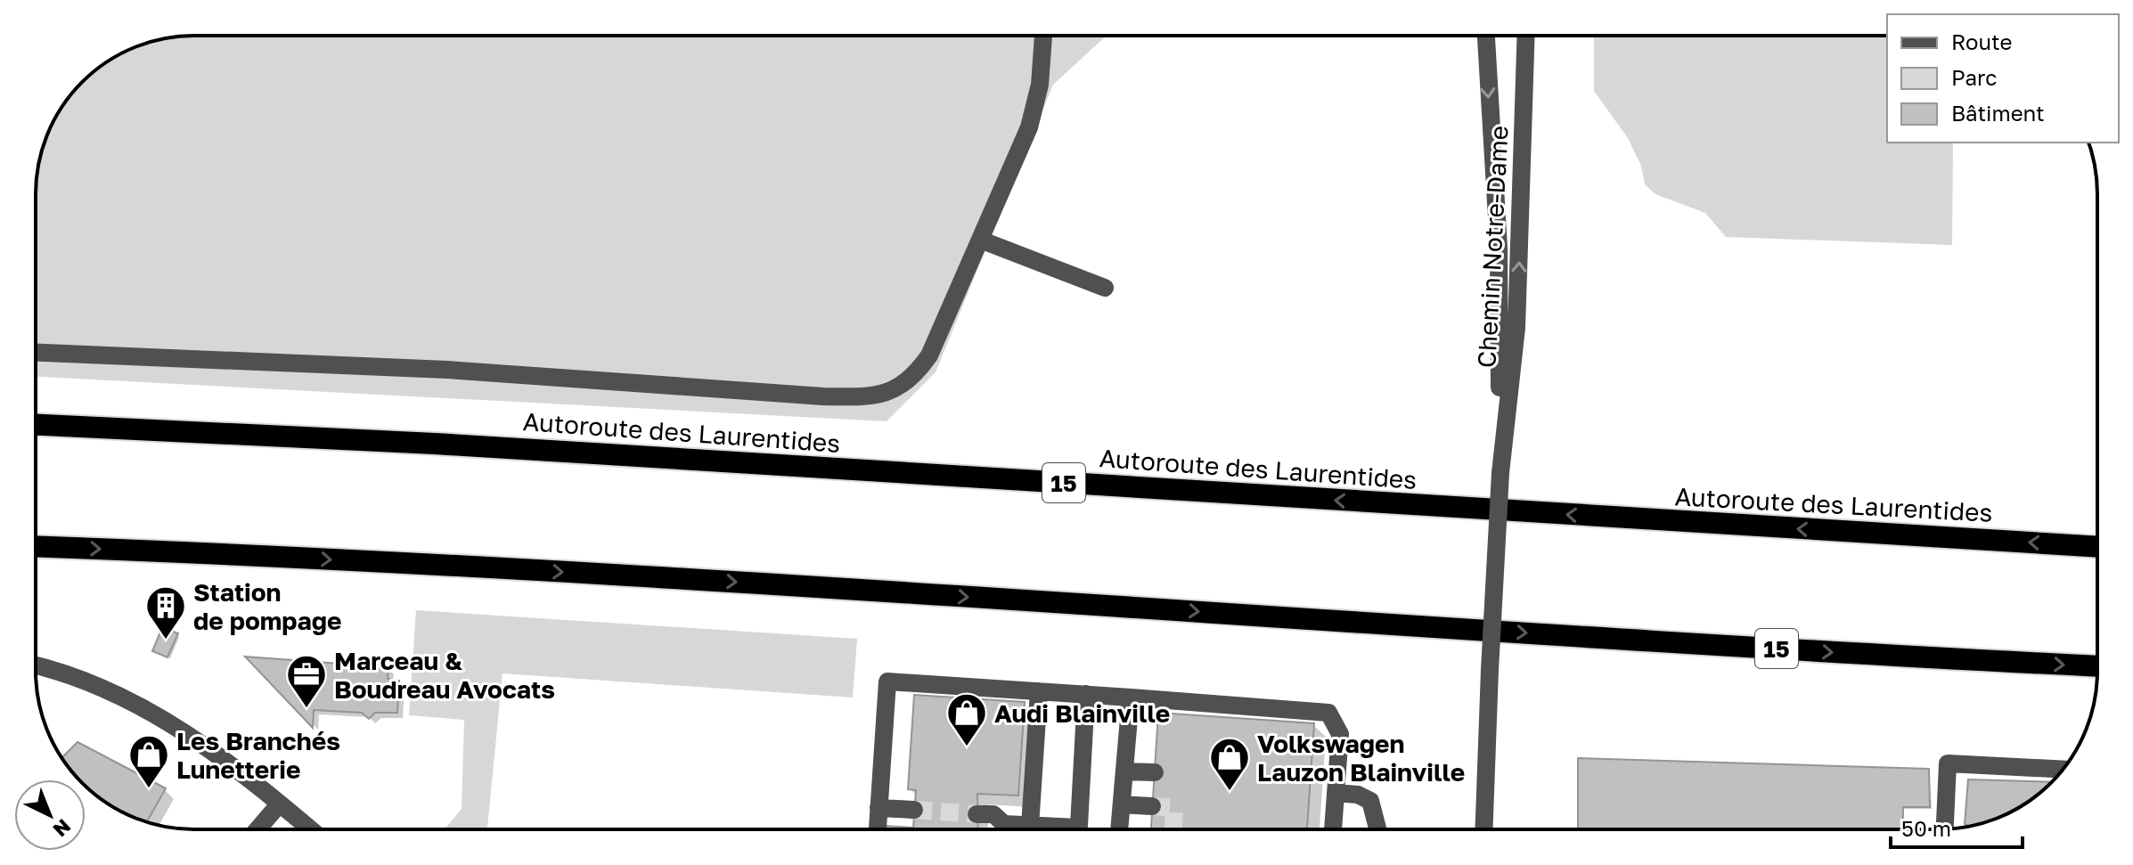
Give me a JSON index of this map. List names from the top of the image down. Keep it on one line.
{"streets":{"highway":["Autoroute des Laurentides","15"],"street":["Chemin Notre-Dame"]},"places":{"building":["Station de pompage"],"office":["Marceau & Boudreau Avocats"],"shop":["Audi Blainville","Les Branchés Lunetterie","Volkswagen Lauzon Blainville"]},"legend":["Route","Parc","Bâtiment"],"scale_bar":"50 m","north":"bottom right"}
